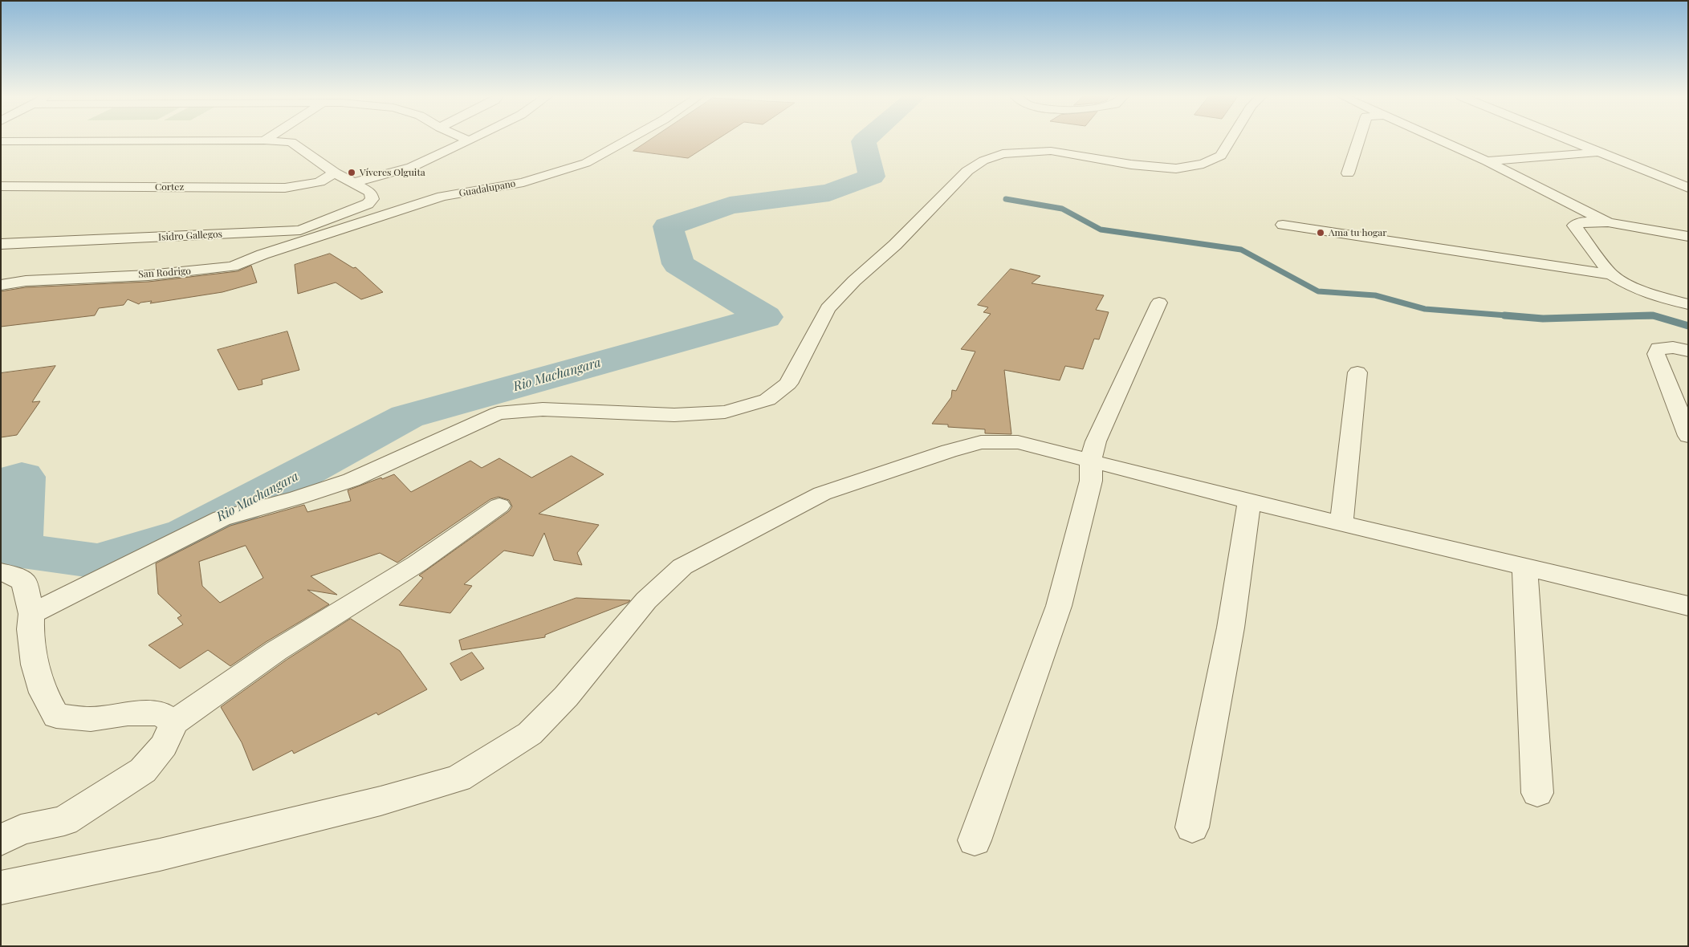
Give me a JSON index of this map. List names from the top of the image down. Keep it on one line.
{"streets":{"street":["Cortez","Guadalupano","Isidro Gallegos","San Rodrigo"]},"crossings":[["Guadalupano","San Rodrigo"]],"water":["Rio Machangara"],"places":["Víveres Olguita","Ama tu hogar"]}
